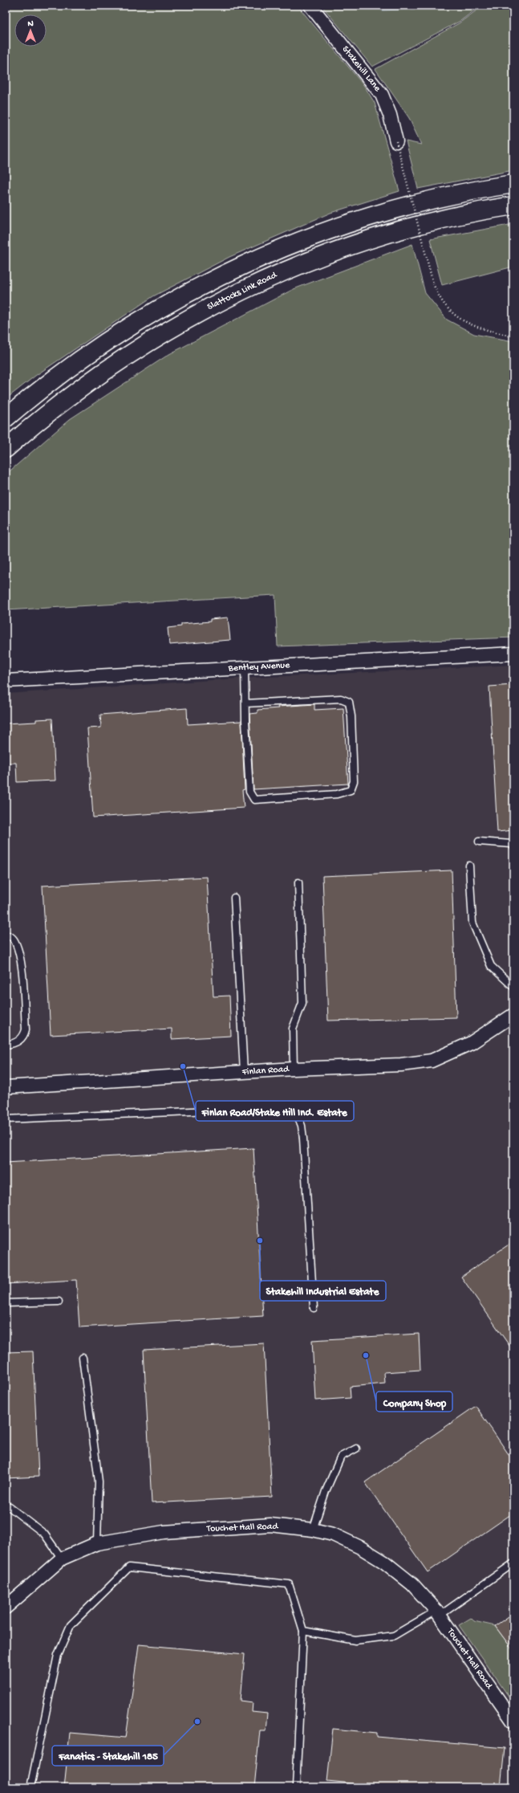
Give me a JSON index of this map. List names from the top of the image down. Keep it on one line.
{"streets":{"highway":["Slattocks Link Road"],"street":["Stakehill Lane","Bentley Avenue","Finlan Road","Touchet Hall Road"]},"places":["Finlan Road/Stake Hill Ind. Estate","Stakehill Industrial Estate","Company Shop","Fanatics - Stakehill 185"],"north":"top"}
